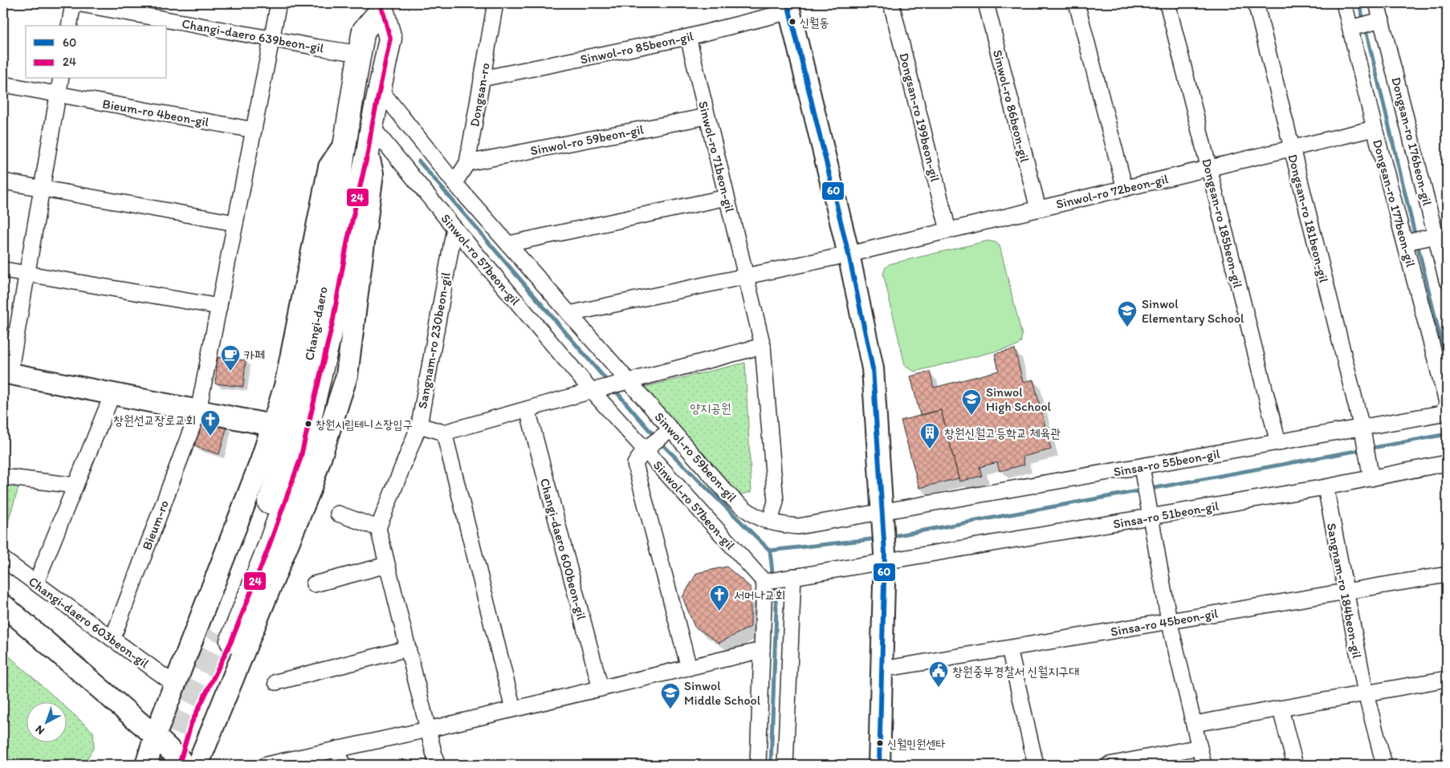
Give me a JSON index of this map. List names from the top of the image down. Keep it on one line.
{"streets":{"main road":["Changi-daero"],"street":["Changi-daero 639beon-gil","Sinwol-ro 85beon-gil","Dongsan-ro","Sinwol-ro 86beon-gil","Bieum-ro 4beon-gil","Dongsan-ro 199beon-gil","Sinwol-ro 59beon-gil","Dongsan-ro 176beon-gil","Sinwol-ro 71beon-gil","Sinwol-ro 72beon-gil","Dongsan-ro 177beon-gil","Dongsan-ro 181beon-gil","Dongsan-ro 185beon-gil","Sinwol-ro 57beon-gil","Sangnam-ro 230beon-gil","Sinsa-ro 55beon-gil","Sinsa-ro 51beon-gil","Bieum-ro","Changi-daero 600beon-gil","Sangnam-ro 184beon-gil","Changi-daero 603beon-gil","Sinsa-ro 45beon-gil"]},"crossings":[["Changi-daero 639beon-gil","Changi-daero"],["Sinwol-ro 85beon-gil","Dongsan-ro"],["Sinwol-ro 85beon-gil","Sinwol-ro 71beon-gil"],["Dongsan-ro","Sinwol-ro 59beon-gil"],["Sinwol-ro 86beon-gil","Sinwol-ro 72beon-gil"],["Dongsan-ro 199beon-gil","Sinwol-ro 72beon-gil"],["Sinwol-ro 59beon-gil","Sinwol-ro 71beon-gil"],["Sinwol-ro 59beon-gil","Changi-daero"],["Sinwol-ro 59beon-gil","Sinsa-ro 55beon-gil"],["Sinwol-ro 72beon-gil","Dongsan-ro 177beon-gil"],["Sinwol-ro 72beon-gil","Dongsan-ro 181beon-gil"],["Sinwol-ro 72beon-gil","Dongsan-ro 185beon-gil"],["Dongsan-ro 181beon-gil","Sinsa-ro 55beon-gil"],["Dongsan-ro 181beon-gil","Sinsa-ro 51beon-gil"],["Dongsan-ro 185beon-gil","Sinsa-ro 55beon-gil"],["Sinwol-ro 57beon-gil","Changi-daero"],["Sinwol-ro 57beon-gil","Sangnam-ro 230beon-gil"],["Sinsa-ro 51beon-gil","Sangnam-ro 184beon-gil"],["Bieum-ro","Changi-daero 603beon-gil"],["Sangnam-ro 184beon-gil","Sinsa-ro 45beon-gil"]],"parks":["양지공원"],"places":{"other":["신월동","창원시립테니스장입구","신월민원센타"],"school or university":["Sinwol Elementary School","Sinwol High School","Sinwol Middle School"],"cafe":["카페"],"church":["창원선교장로교회","서머나교회"],"building":["창원신월고등학교 체육관"],"public building":["창원중부경찰서 신월지구대"]},"lines":["transit line 60","transit line 24"],"legend":["60","24"],"north":"bottom left"}
